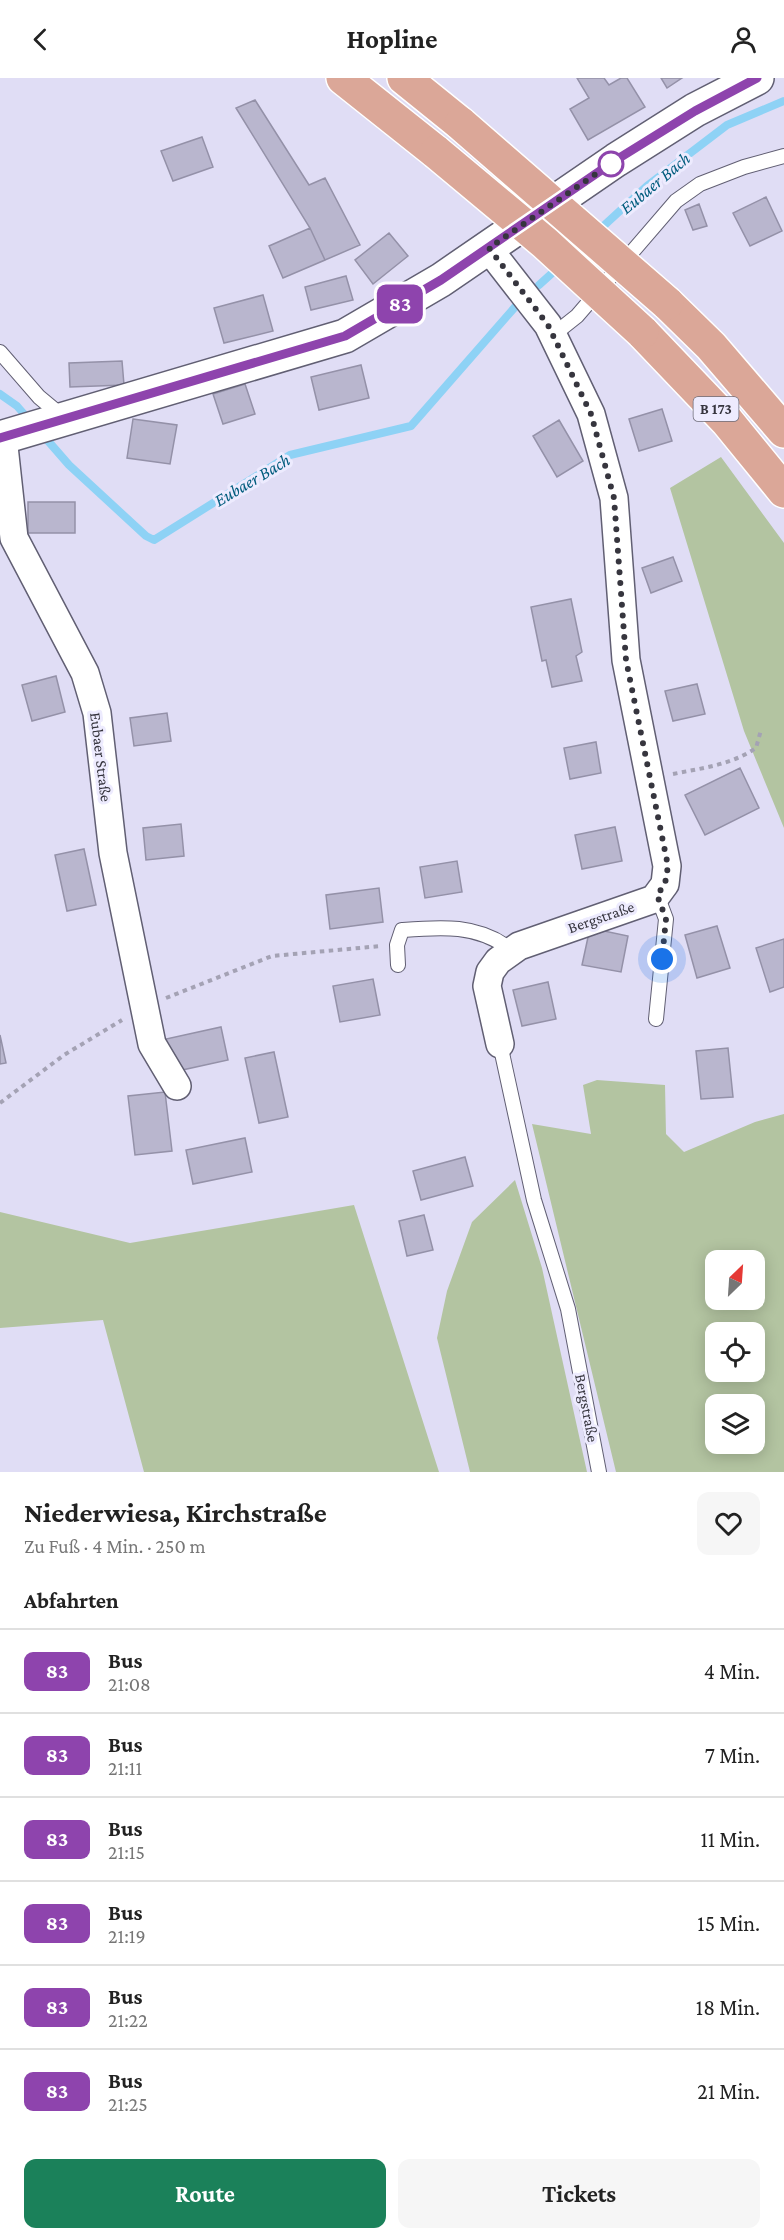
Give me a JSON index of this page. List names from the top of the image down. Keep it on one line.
{"streets":{"main road":["B 173"],"street":["Eubaer Straße","Bergstraße"]},"water":["Eubaer Bach"],"lines":["bus line 83"],"north":"top right","page":{"header":"Hopline","on_map":"83","heading":[["Niederwiesa, Kirchstraße","Zu Fuß · 4 Min. · 250 m"],"Abfahrten"],"list":[{"mark":"83","name":"Bus","note":"21:08","value":"4 Min."},{"mark":"83","name":"Bus","note":"21:11","value":"7 Min."},{"mark":"83","name":"Bus","note":"21:15","value":"11 Min."},{"mark":"83","name":"Bus","note":"21:19","value":"15 Min."},{"mark":"83","name":"Bus","note":"21:22","value":"18 Min."},{"mark":"83","name":"Bus","note":"21:25","value":"21 Min."}],"buttons":["Route","Tickets"]}}
